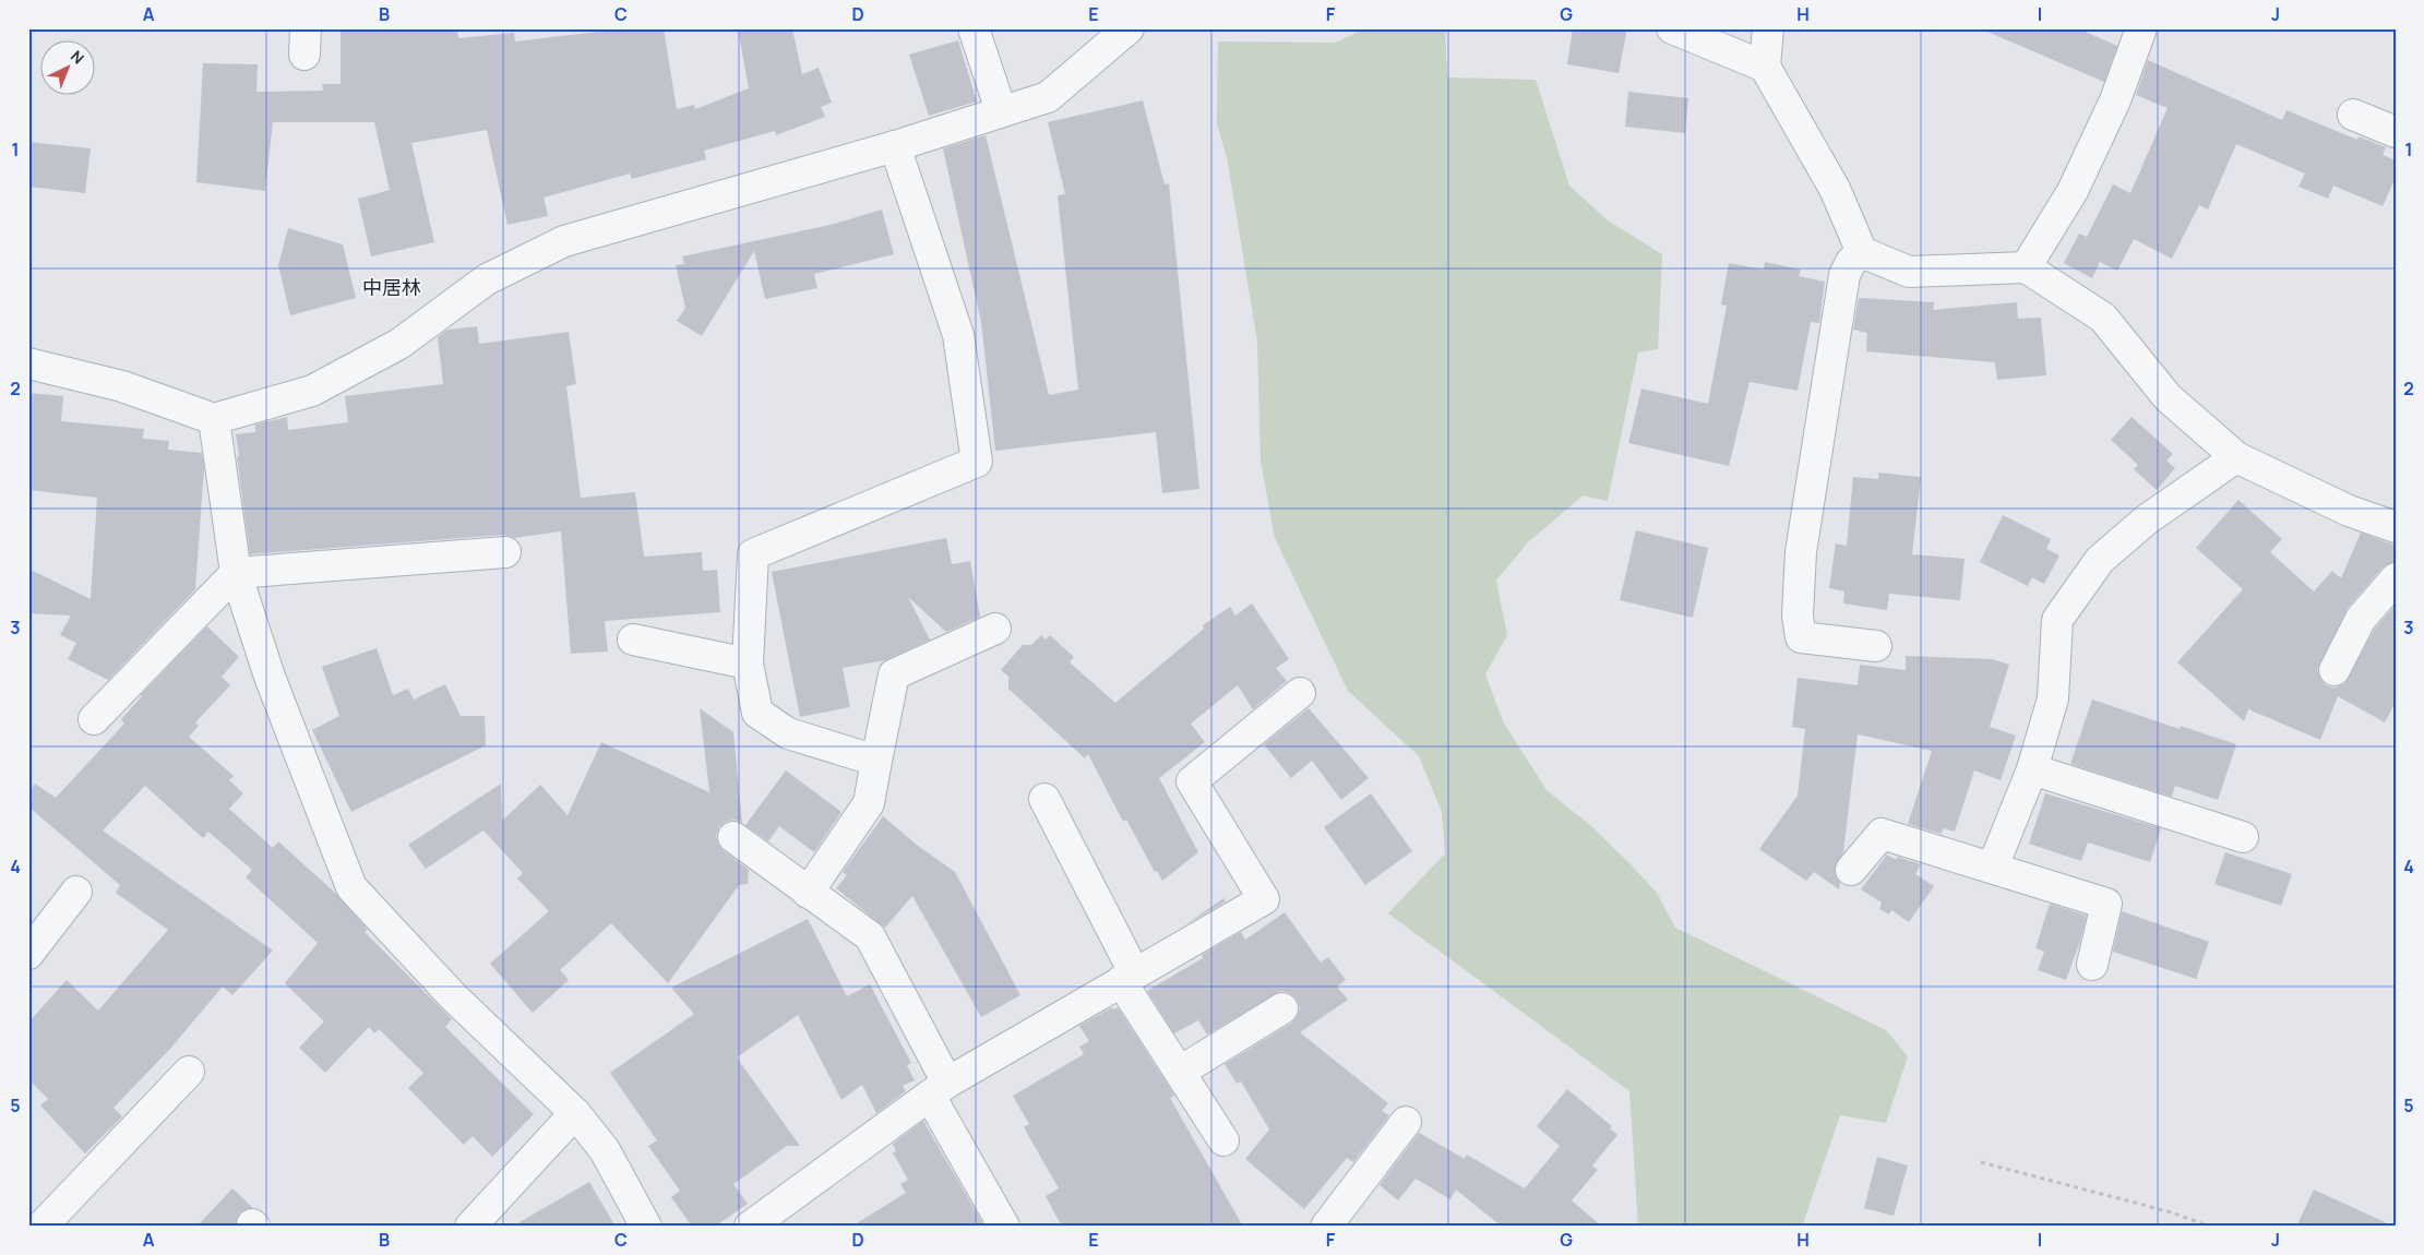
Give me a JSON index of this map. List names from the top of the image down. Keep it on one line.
{"districts":["中居林"],"north":"top right","grid":{"columns":["A","B","C","D","E","F","G","H","I","J"],"rows":["1","2","3","4","5"]}}
